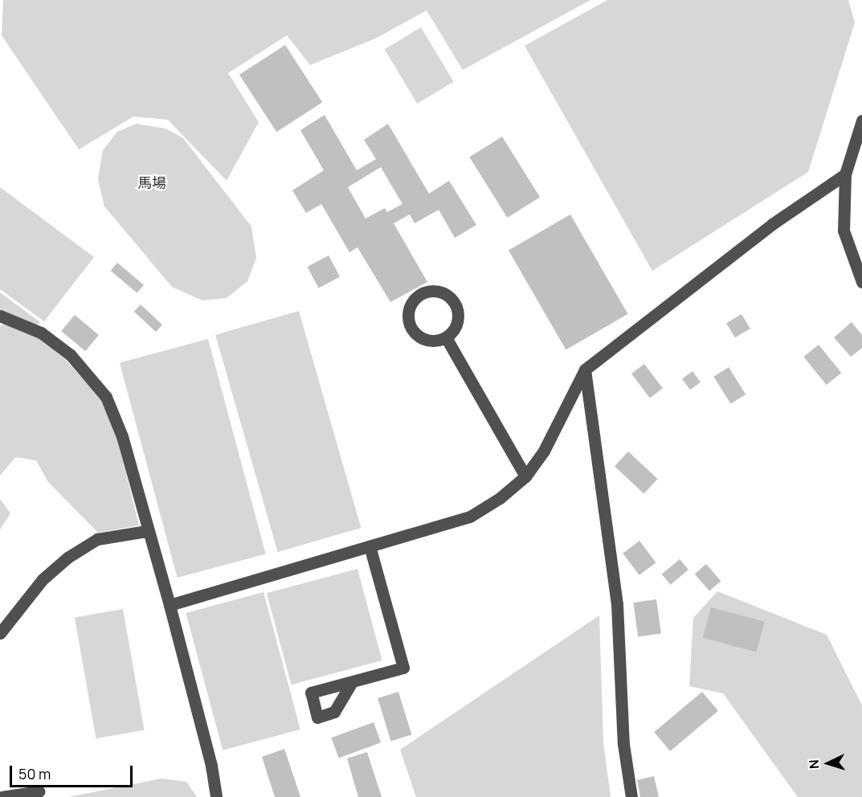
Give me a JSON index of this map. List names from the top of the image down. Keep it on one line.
{"parks":["馬場"],"scale_bar":"50 m","north":"left"}
